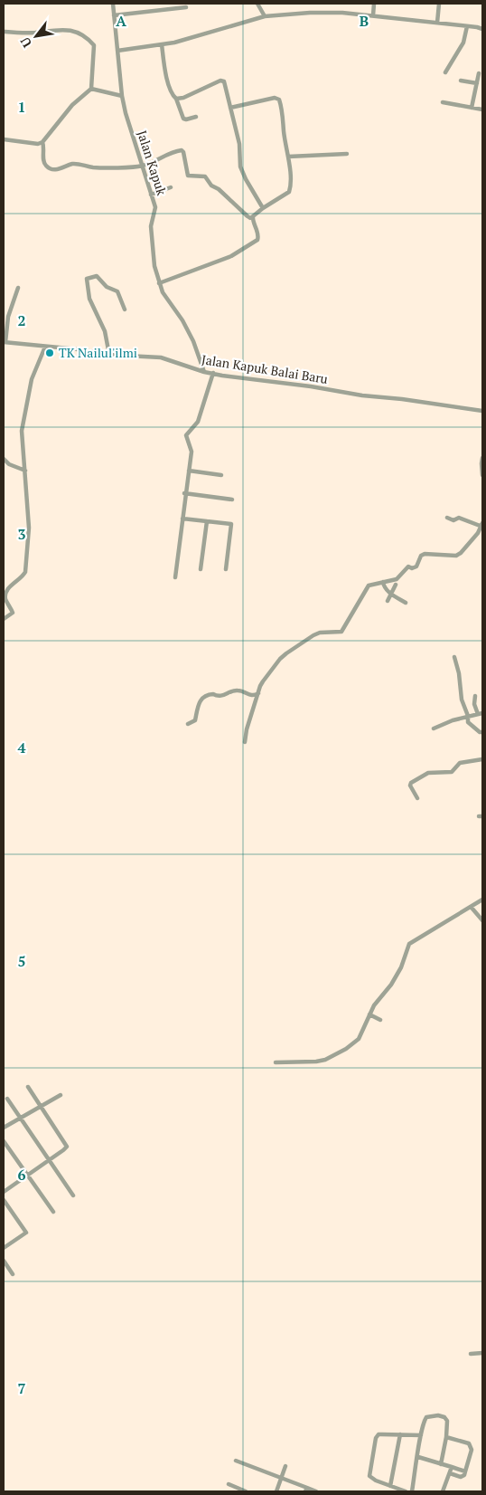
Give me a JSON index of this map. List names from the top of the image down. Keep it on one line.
{"streets":{"street":["Jalan Kapuk","Jalan Kapuk Balai Baru"]},"crossings":[["Jalan Kapuk","Jalan Kapuk Balai Baru"]],"places":["TK Nailul'ilmi"],"north":"bottom left","grid":{"columns":["A","B"],"rows":["1","2","3","4","5","6","7"]}}
